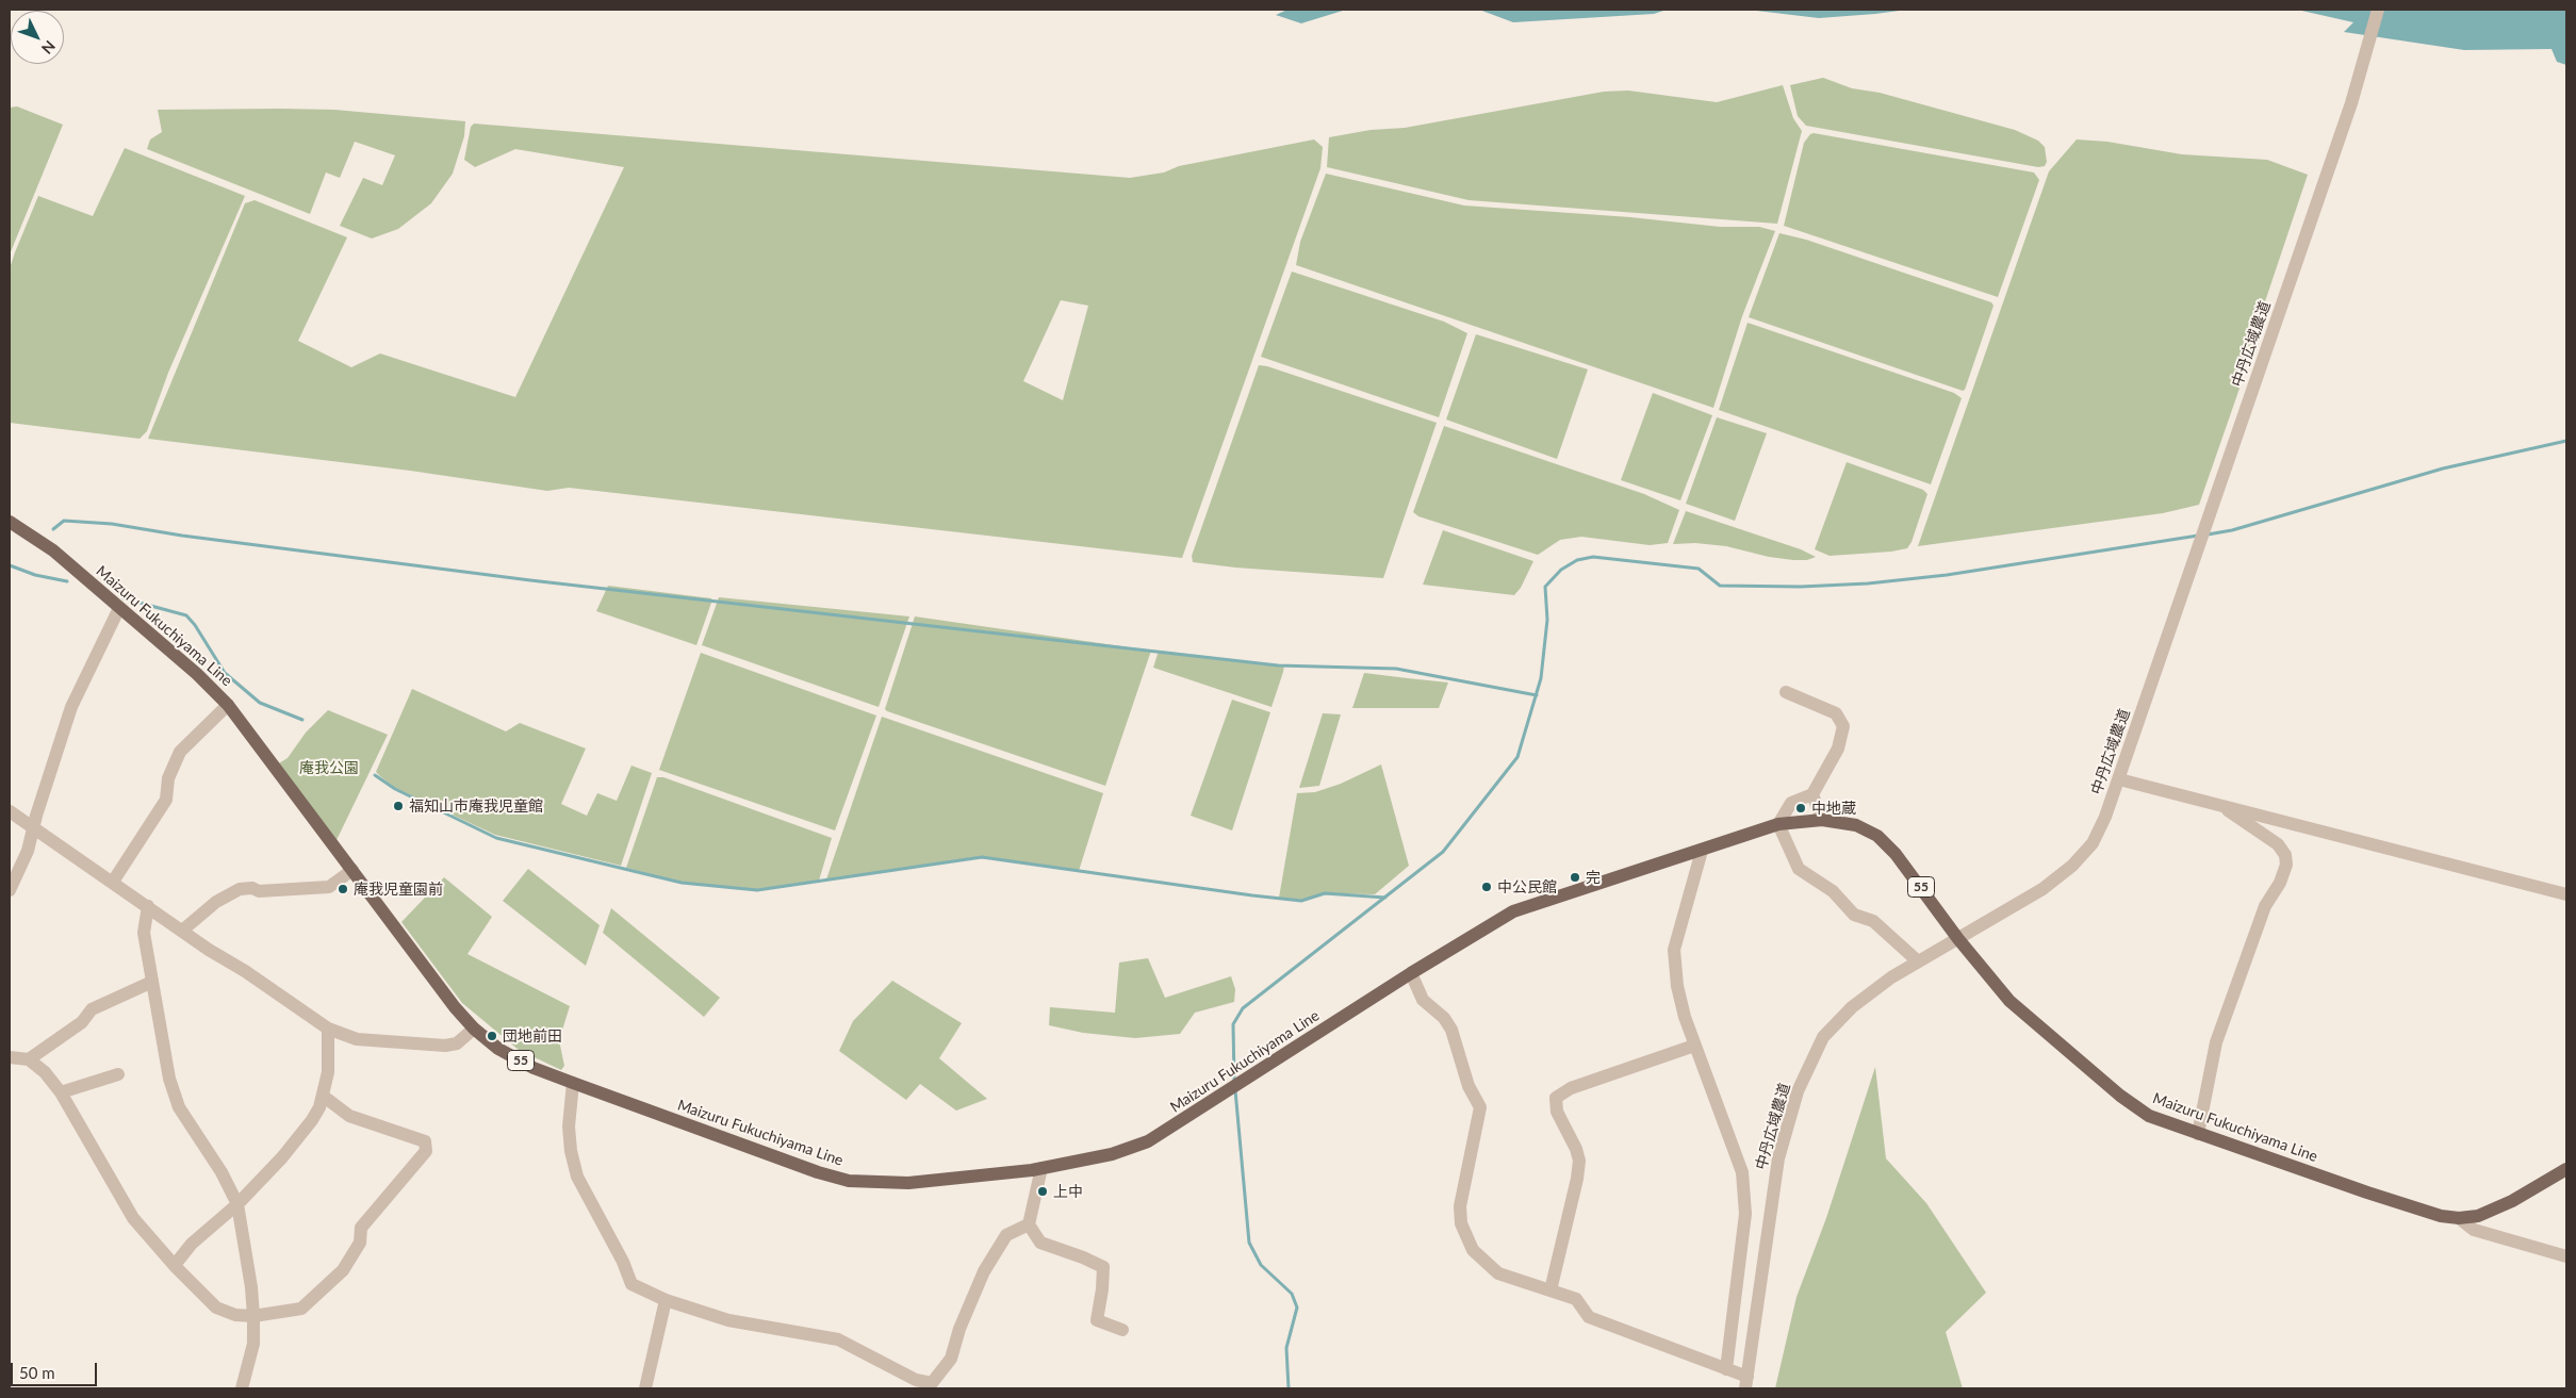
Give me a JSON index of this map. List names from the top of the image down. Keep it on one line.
{"streets":{"main road":["Maizuru Fukuchiyama Line","55"],"street":["中丹広域農道"]},"crossings":[["中丹広域農道","Maizuru Fukuchiyama Line"]],"parks":["庵我公園"],"places":["福知山市庵我児童館","中地蔵","完","中公民館","庵我児童園前","団地前田","上中"],"scale_bar":"50 m","north":"bottom right"}
